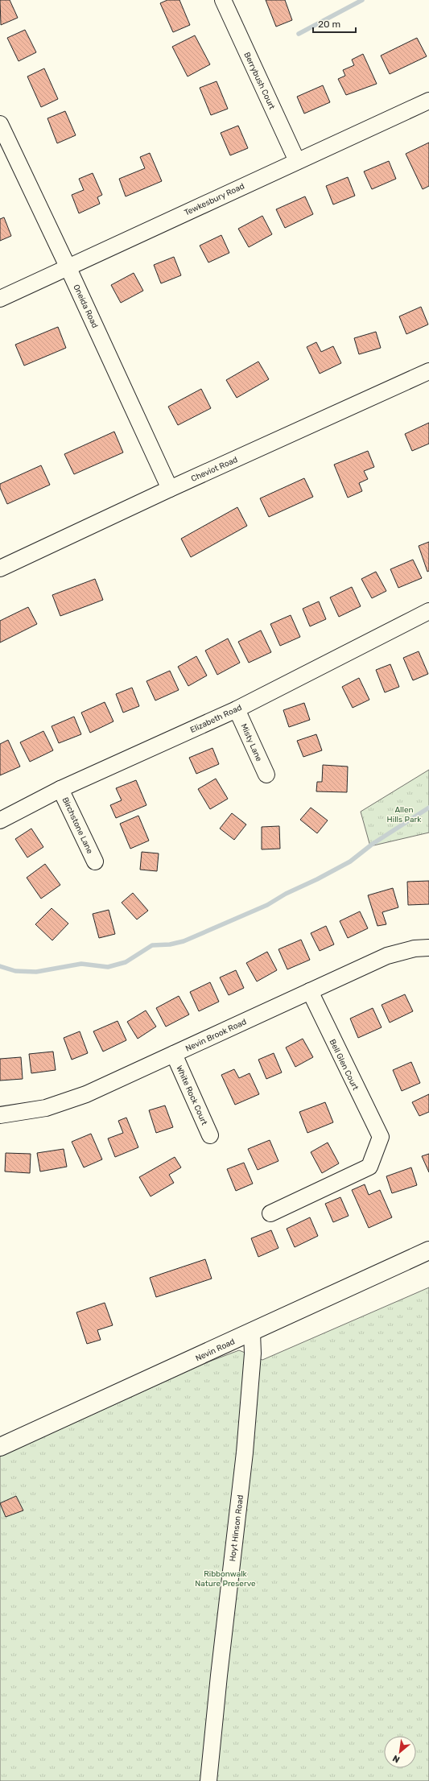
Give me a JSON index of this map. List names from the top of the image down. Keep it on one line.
{"streets":{"main road":["Nevin Road"],"street":["Berrybush Court","Tewkesbury Road","Oneida Road","Cheviot Road","Elizabeth Road","Misty Lane","Birchstone Lane","Nevin Brook Road","Bell Glen Court","White Rock Court","Hoyt Hinson Road"]},"crossings":[["Berrybush Court","Tewkesbury Road"],["Tewkesbury Road","Oneida Road"],["Oneida Road","Cheviot Road"],["Elizabeth Road","Misty Lane"],["Elizabeth Road","Birchstone Lane"],["Nevin Brook Road","Bell Glen Court"],["Nevin Brook Road","White Rock Court"],["Nevin Road","Hoyt Hinson Road"]],"parks":["Allen Hills Park","Ribbonwalk Nature Preserve"],"scale_bar":"20 m","north":"bottom left"}
